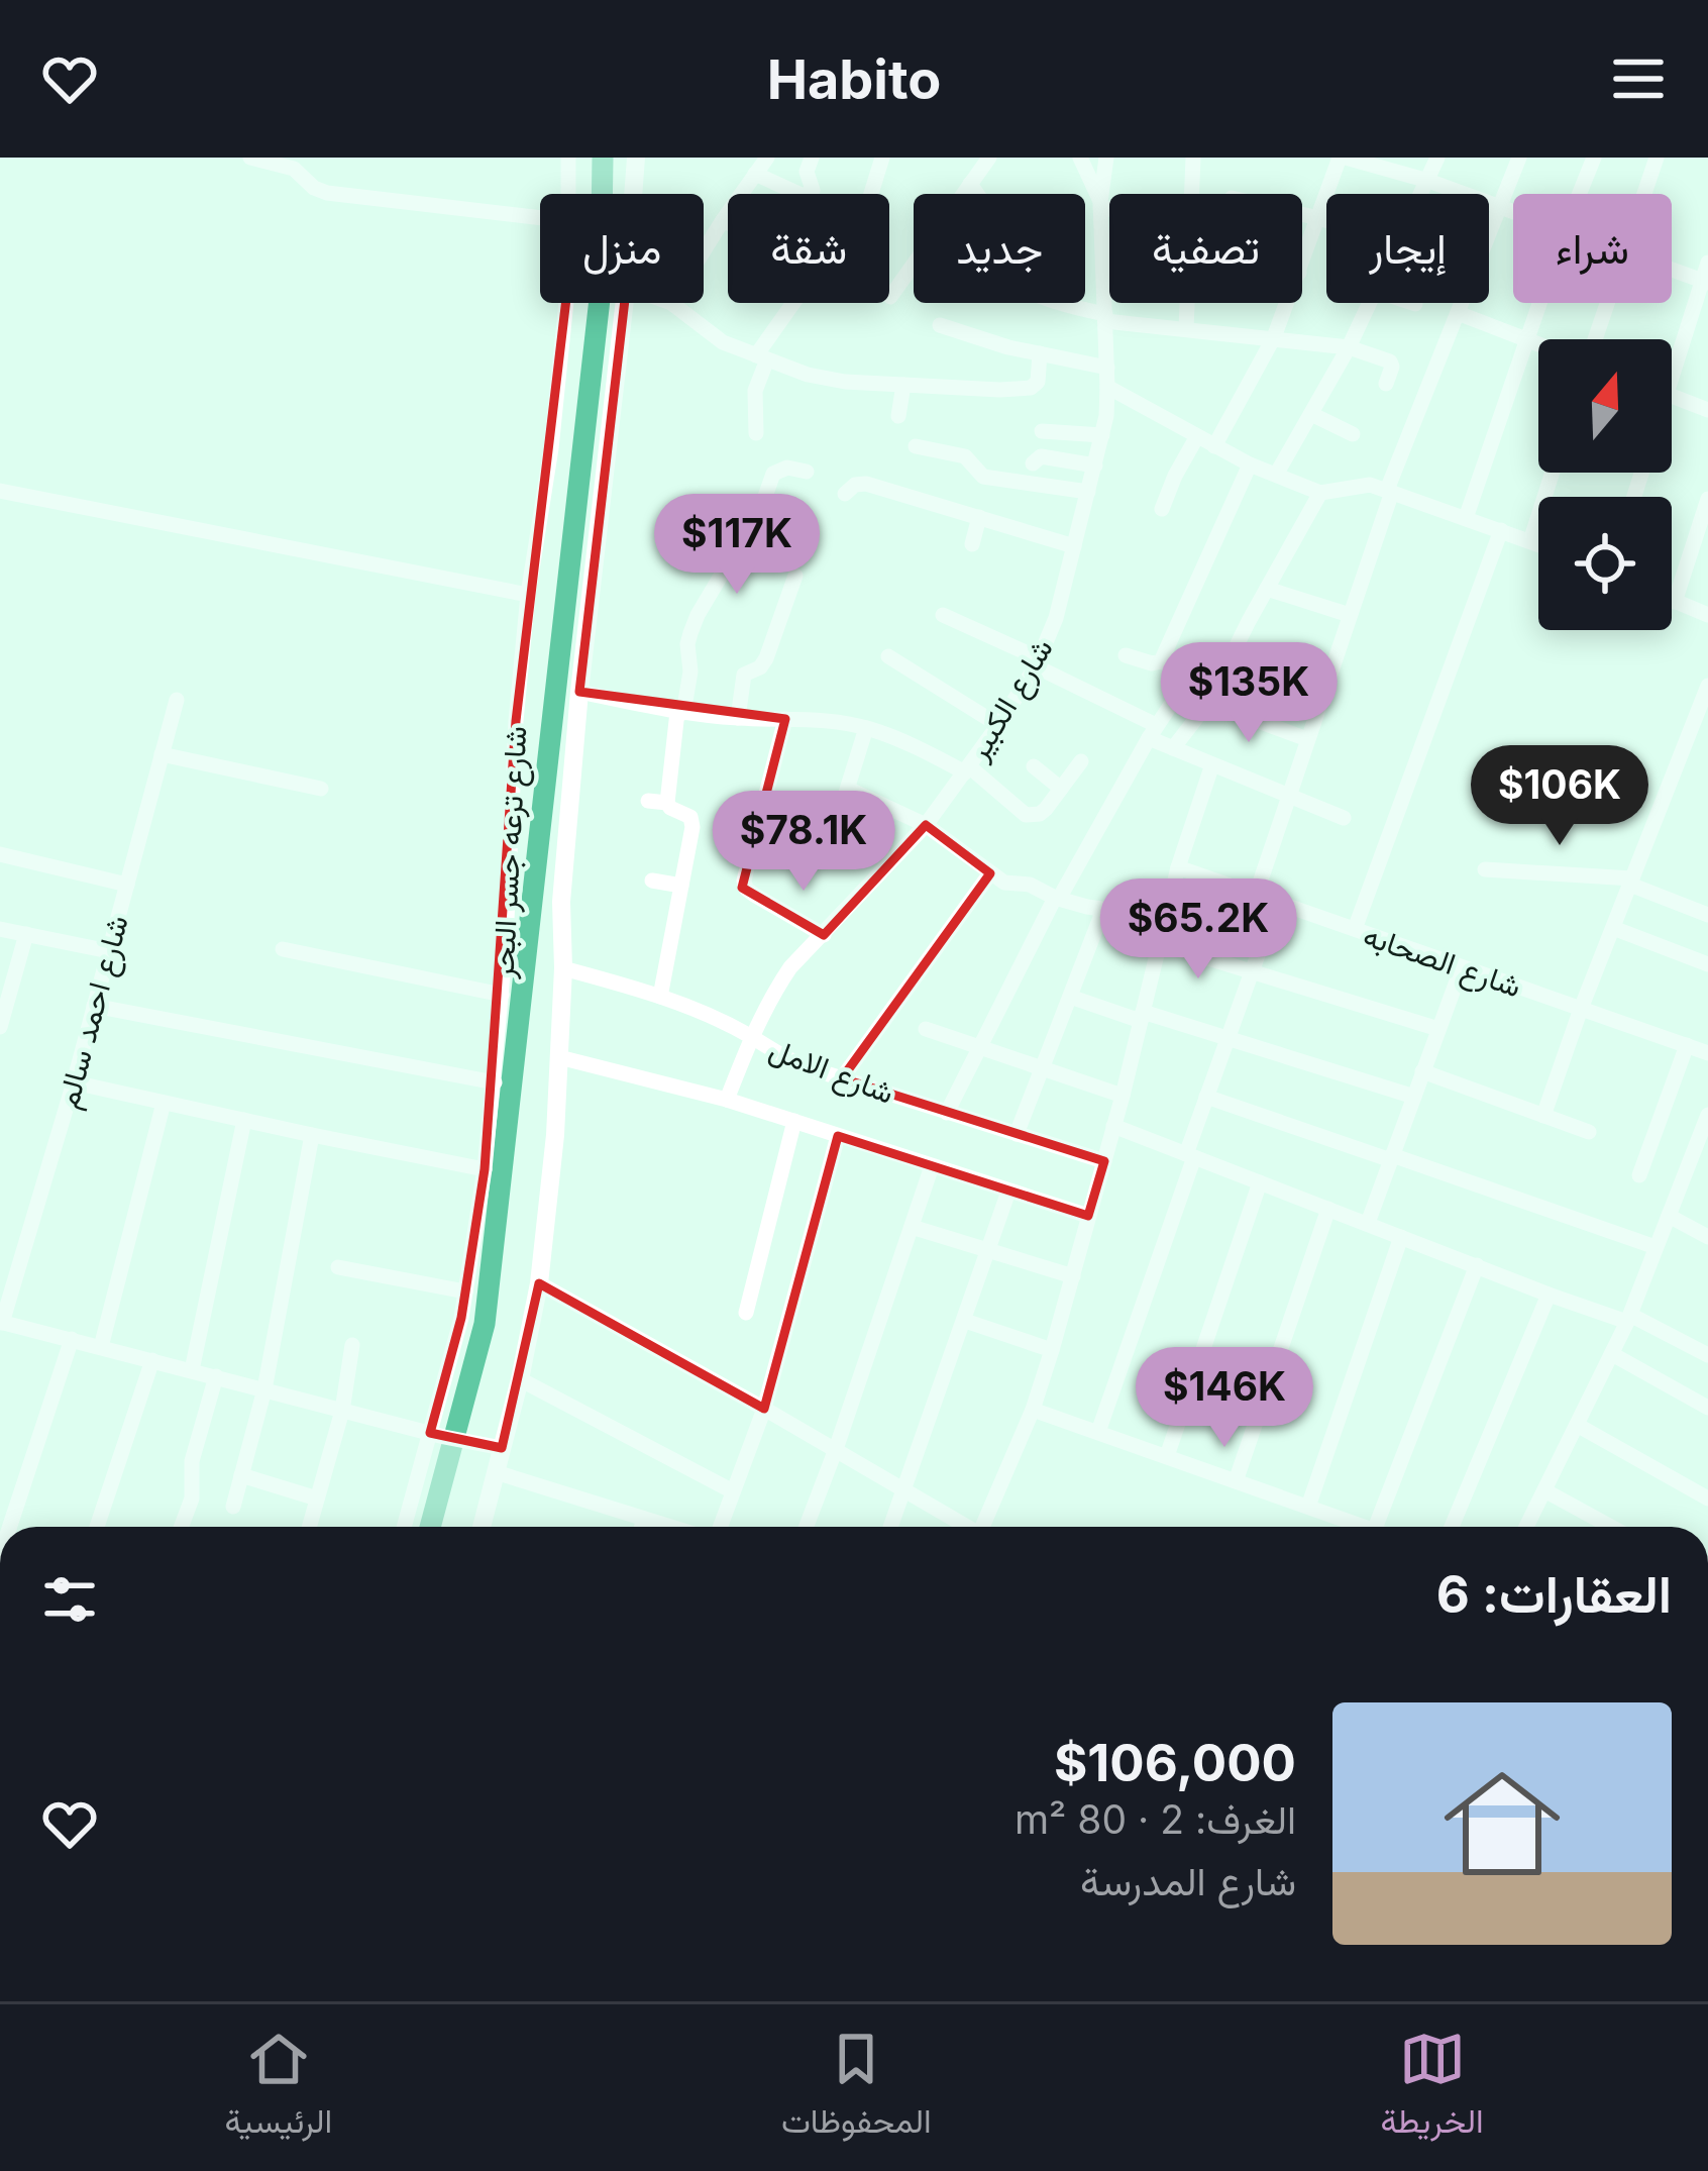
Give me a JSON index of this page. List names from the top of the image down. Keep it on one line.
{"streets":{"street":["شارع الكبير","شارع ترعه جسر البحر","شارع الصحابه","شارع احمد سالم","شارع الامل"]},"crossings":[["شارع الكبير","شارع الامل"],["شارع ترعه جسر البحر","شارع الامل"]],"north":"top","page":{"header":"Habito","chip":["شراء","إيجار","تصفية","جديد","شقة","منزل"],"price":["$117K","$135K","$106K","$78.1K","$65.2K","$146K"],"heading":"العقارات: 6","list":[{"name":"$106,000","note":"الغرف: 2 · 80 m² · شارع المدرسة"}],"tabs":["الخريطة","المحفوظات","الرئيسية"]}}
